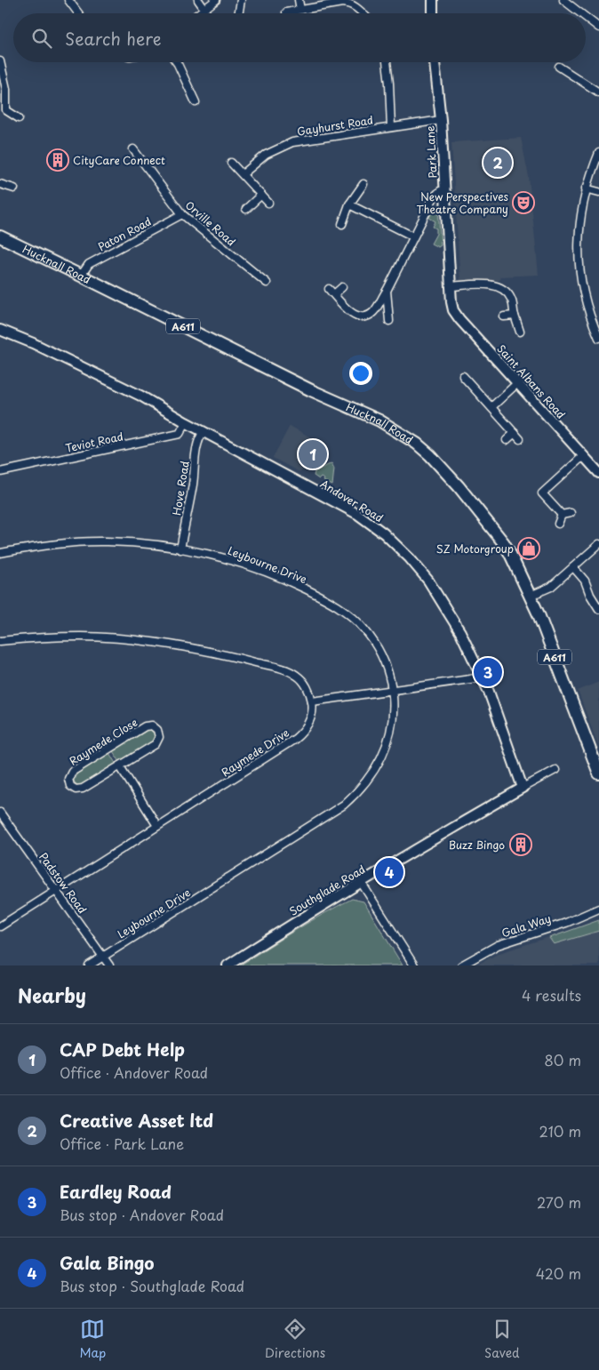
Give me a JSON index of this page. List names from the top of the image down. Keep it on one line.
{"streets":{"main road":["Hucknall Road","A611"],"street":["Gayhurst Road","Park Lane","Orville Road","Paton Road","Saint Albans Road","Teviot Road","Hove Road","Andover Road","Leybourne Drive","Raymede Close","Raymede Drive","Padstow Road","Southglade Road","Gala Way"]},"crossings":[["Gayhurst Road","Park Lane"],["Park Lane","Saint Albans Road"],["Orville Road","Paton Road"],["Paton Road","Hucknall Road"],["Teviot Road","Andover Road"],["Hove Road","Andover Road"],["Hove Road","Leybourne Drive"],["Andover Road","Southglade Road"],["Leybourne Drive","Padstow Road"],["Raymede Drive","Padstow Road"]],"places":{"building":["CityCare Connect","Buzz Bingo"],"theatre":["New Perspectives Theatre Company"],"shop":["SZ Motorgroup"]},"page":{"search":"Search here","pins":["2","1","3","4"],"heading":["Nearby","4 results"],"list":[{"mark":"1","name":"CAP Debt Help","note":"Office · Andover Road","value":"80 m"},{"mark":"2","name":"Creative Asset ltd","note":"Office · Park Lane","value":"210 m"},{"mark":"3","name":"Eardley Road","note":"Bus stop · Andover Road","value":"270 m"},{"mark":"4","name":"Gala Bingo","note":"Bus stop · Southglade Road","value":"420 m"}],"nav":["Map","Directions","Saved"]}}
